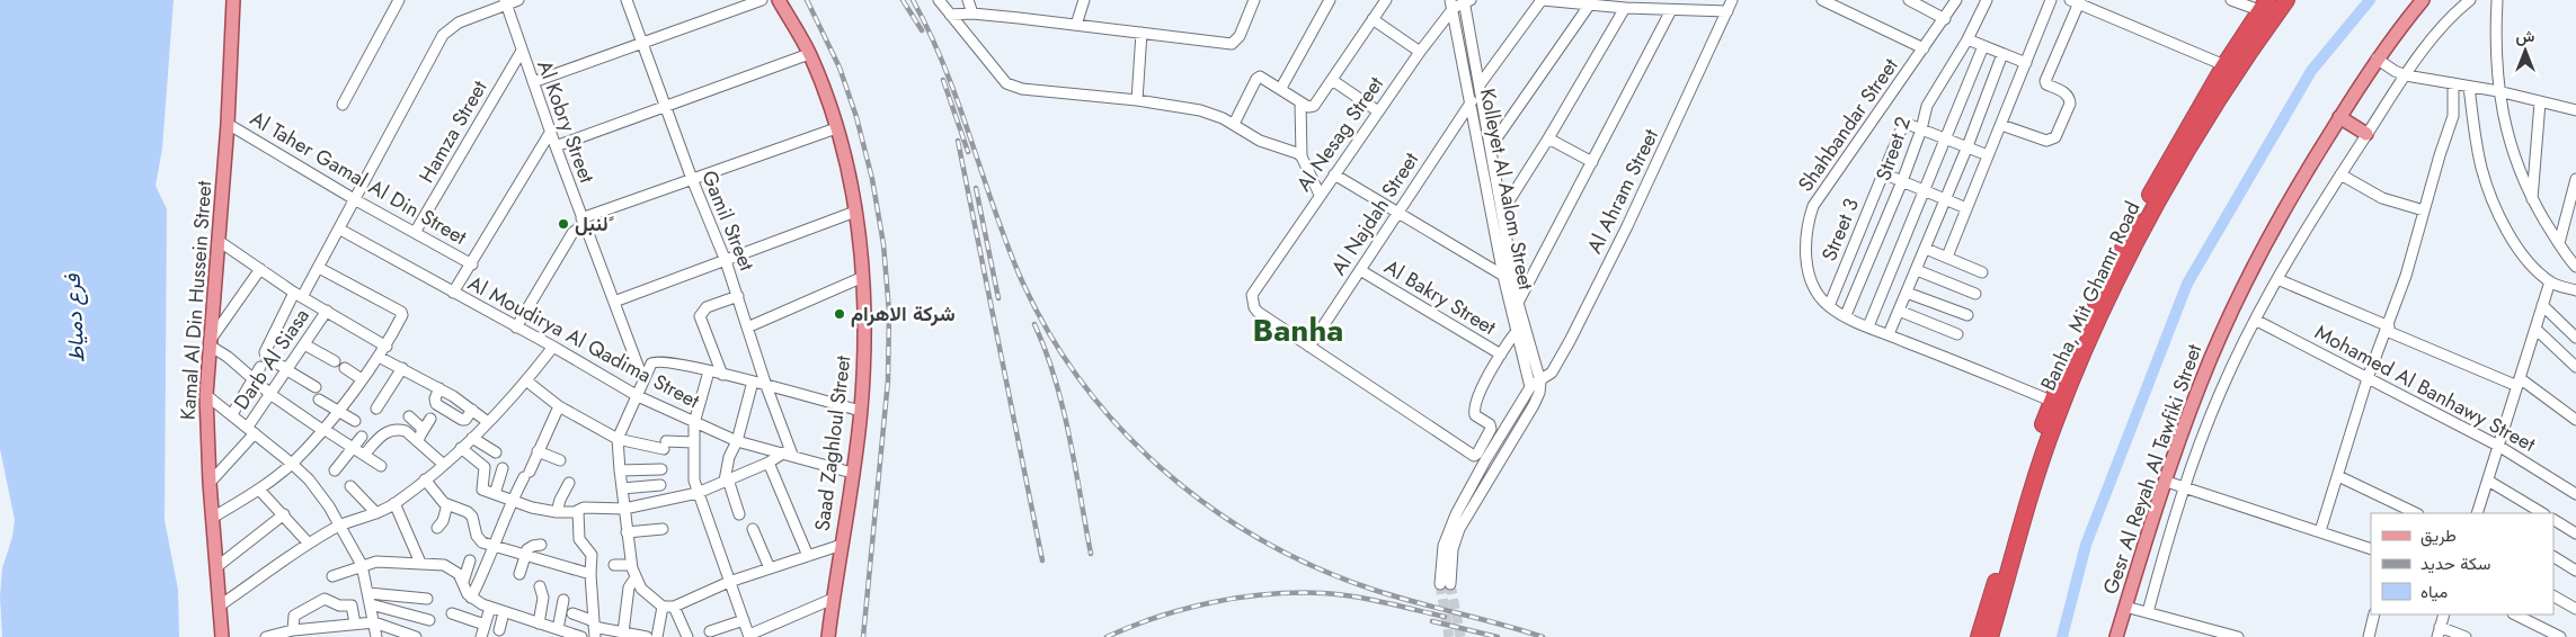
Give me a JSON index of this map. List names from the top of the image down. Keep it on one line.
{"streets":{"highway":["Banha, Mit Ghamr Road"],"main road":["Kamal Al Din Hussein Street","Saad Zaghloul Street","Gesr Al Reyah Al Tawfiki Street"],"street":["Al Kobry Street","Shahbandar Street","Hamza Street","Al Nesag Street","Street 2","Al Taher Gamal Al Din Street","Kolleyet Al Aalom Street","Al Ahram Street","Al Najdah Street","Gamil Street","Street 3","Al Bakry Street","Al Moudirya Al Qadima Street","Darb Al Siasa","Mohamed Al Banhawy Street"]},"crossings":[["Al Kobry Street","Hamza Street"],["Shahbandar Street","Street 3"],["Hamza Street","Al Taher Gamal Al Din Street"],["Al Nesag Street","Kolleyet Al Aalom Street"],["Al Nesag Street","Al Najdah Street"],["Street 2","Street 3"],["Al Taher Gamal Al Din Street","Kamal Al Din Hussein Street"],["Kolleyet Al Aalom Street","Al Ahram Street"],["Kolleyet Al Aalom Street","Al Najdah Street"],["Al Najdah Street","Al Bakry Street"],["Gamil Street","Al Moudirya Al Qadima Street"],["Kamal Al Din Hussein Street","Darb Al Siasa"],["Al Moudirya Al Qadima Street","Saad Zaghloul Street"],["Mohamed Al Banhawy Street","Gesr Al Reyah Al Tawfiki Street"]],"districts":["Banha"],"water":["فرع دمياط"],"places":["لنبل ً","شركة الاهرام"],"legend":["طريق","سكة حديد","مياه"],"north":"top"}
